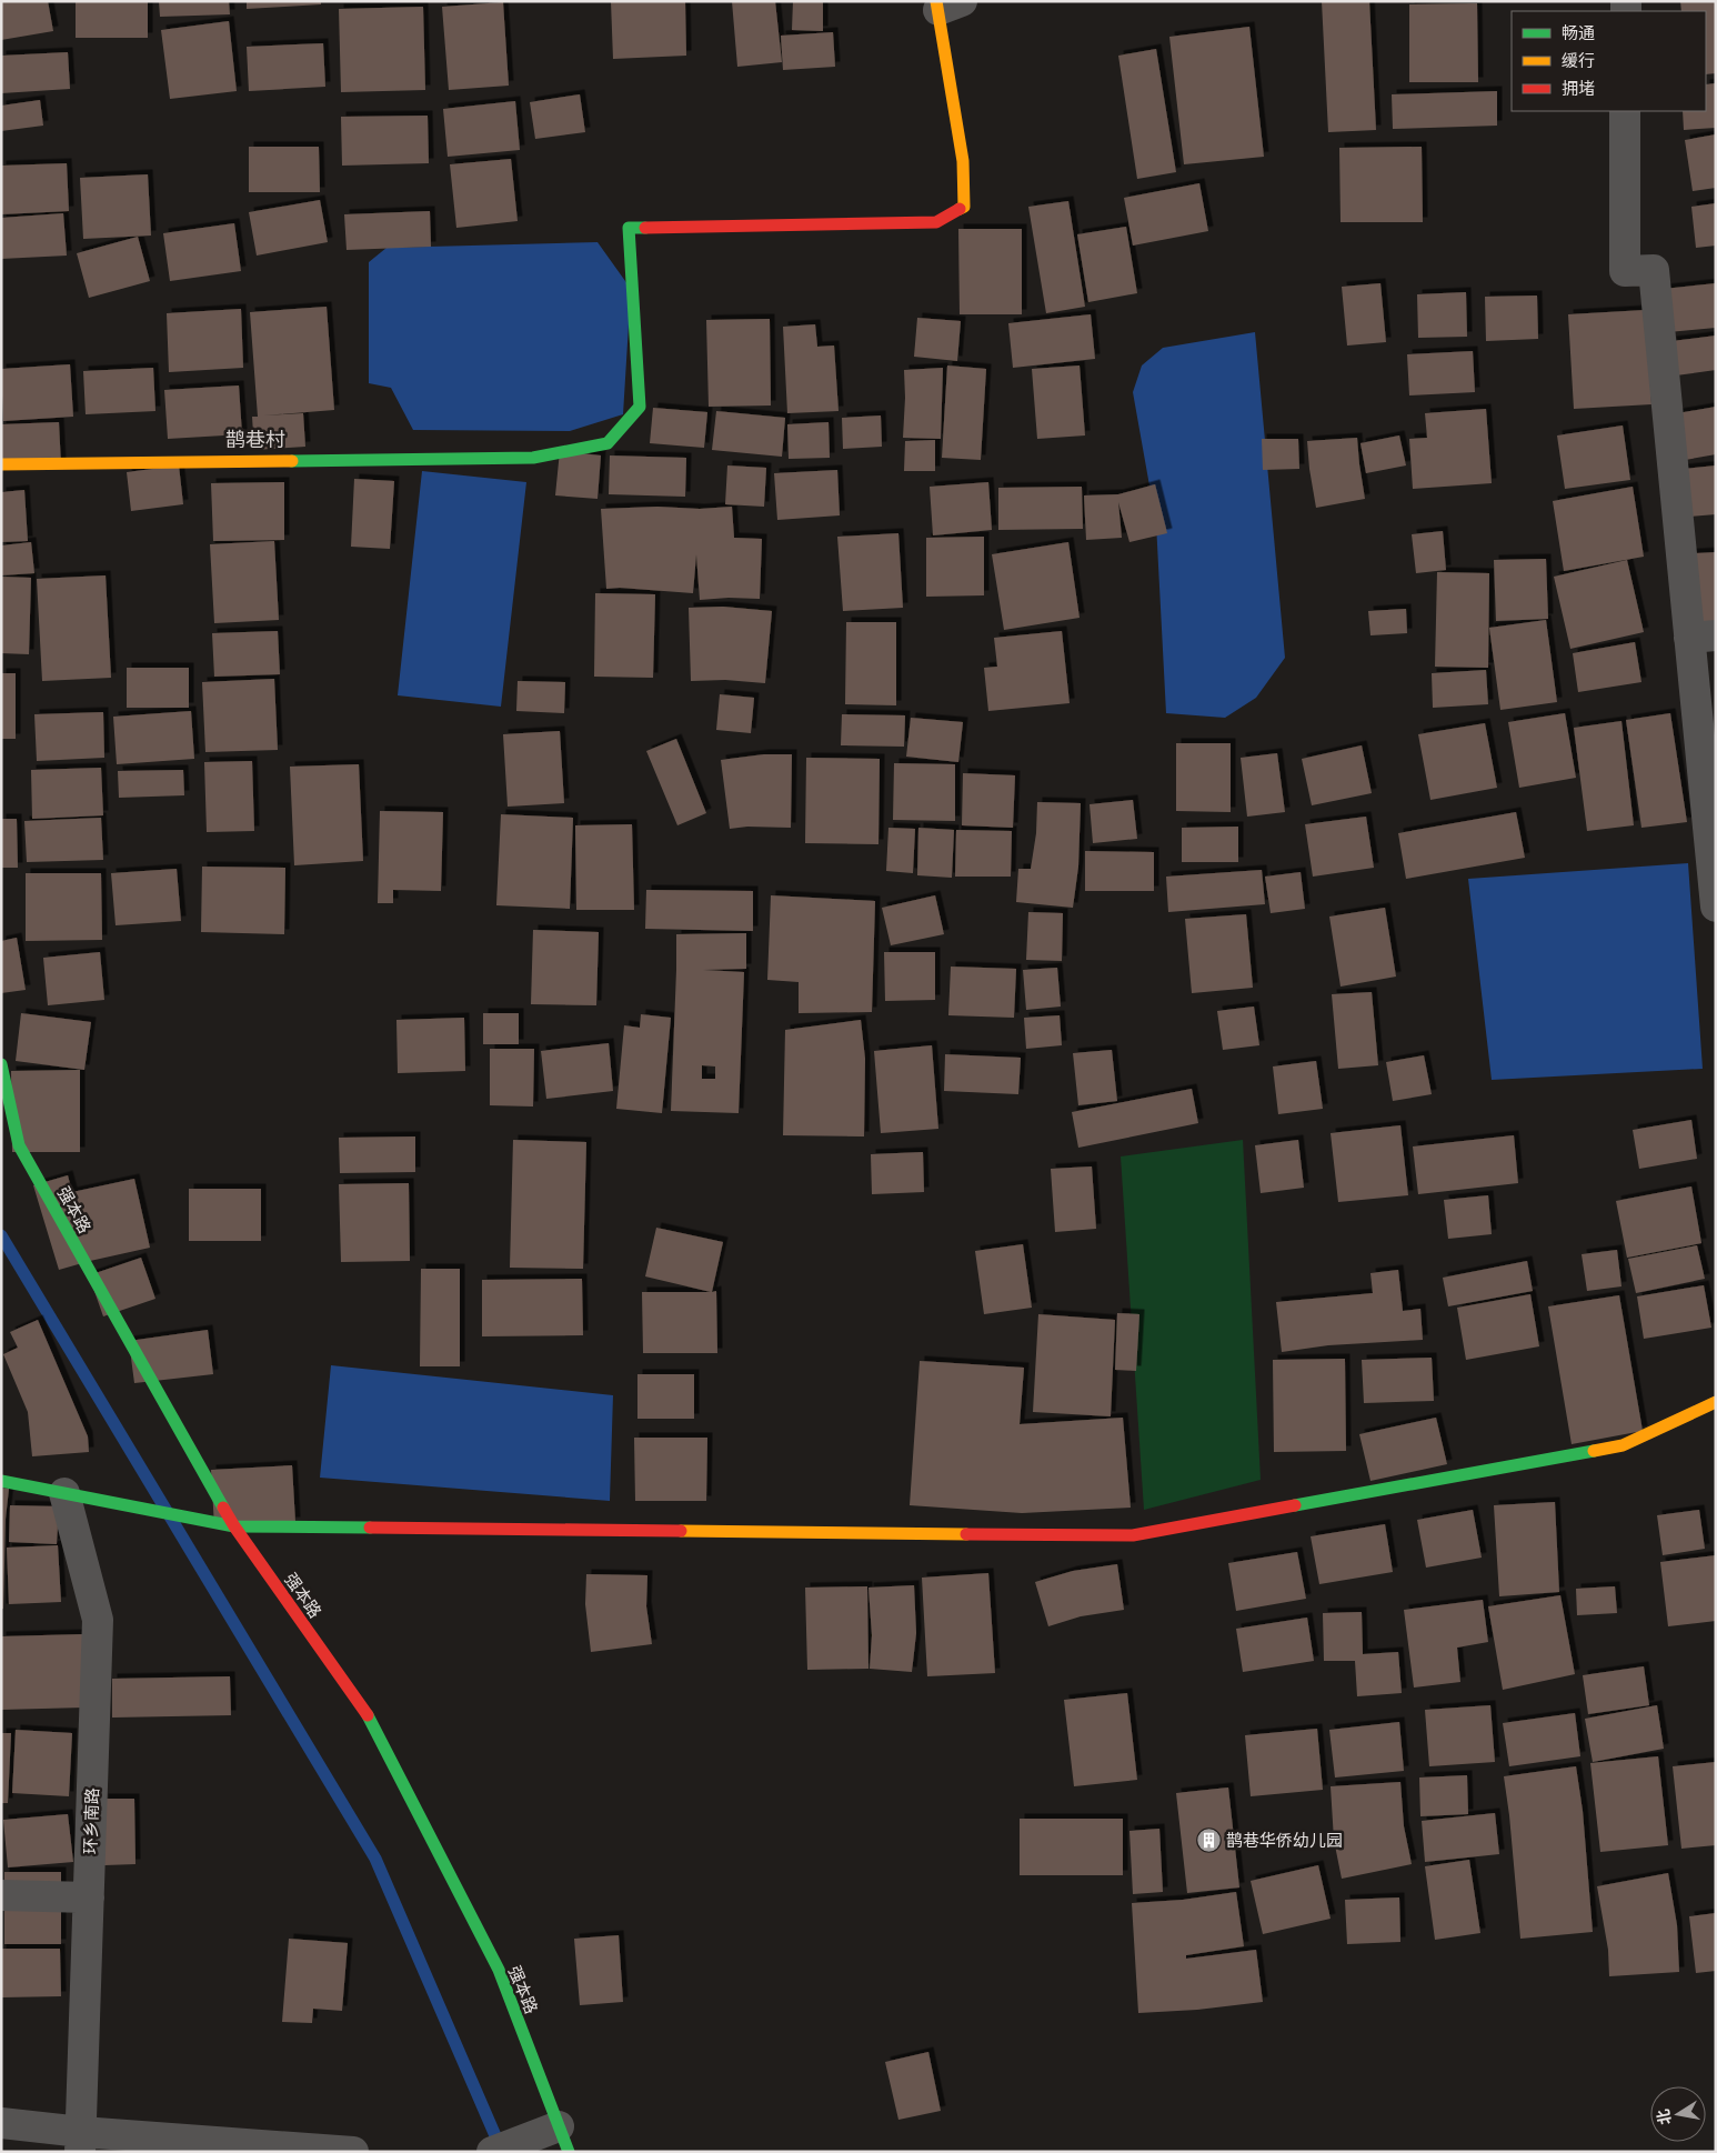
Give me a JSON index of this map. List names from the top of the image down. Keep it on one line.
{"streets":{"street":["强本路","环乡南路"]},"districts":["鹊巷村"],"places":{"building":["鹊巷华侨幼儿园"]},"legend":["畅通","缓行","拥堵"],"north":"left"}
